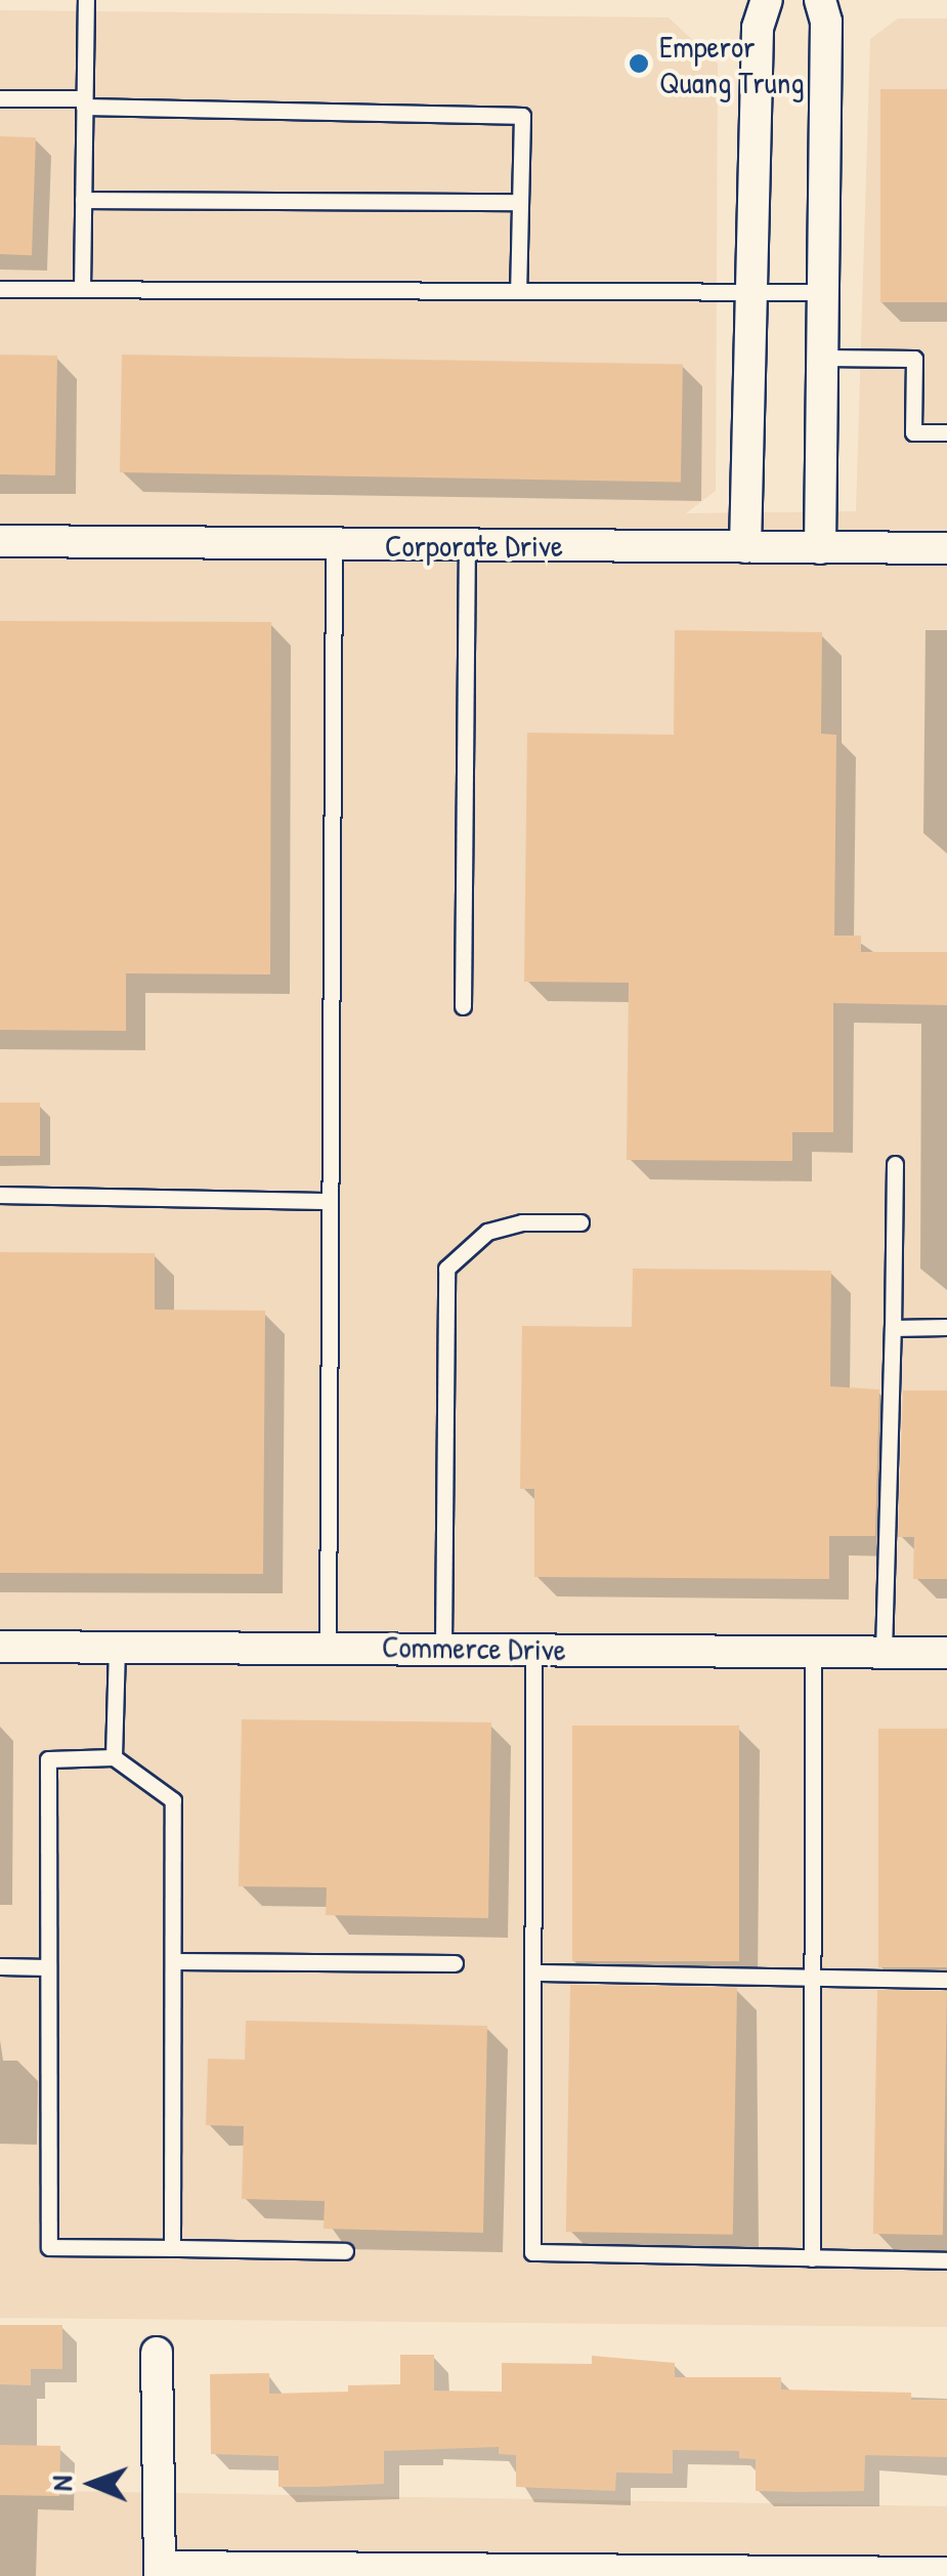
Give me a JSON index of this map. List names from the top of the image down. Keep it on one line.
{"streets":{"street":["Corporate Drive","Commerce Drive"]},"places":["Emperor Quang Trung"],"north":"left"}
